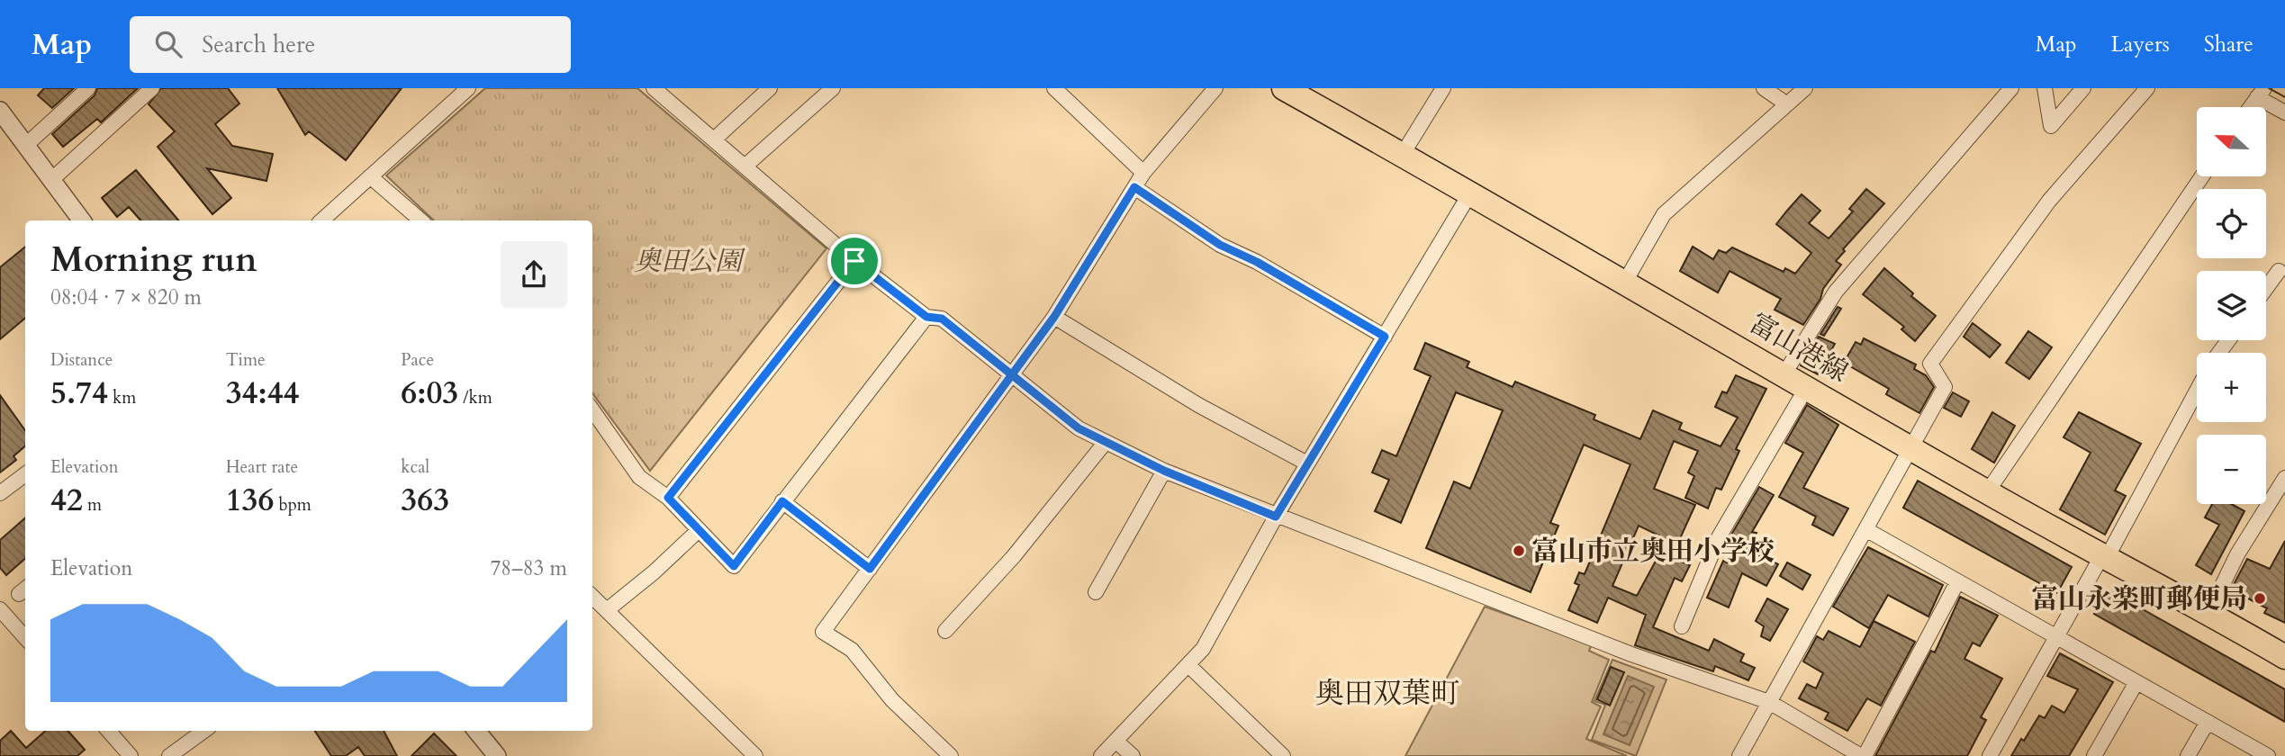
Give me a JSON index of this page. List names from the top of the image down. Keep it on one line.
{"streets":{"main road":["富山港線"]},"districts":["奥田双葉町"],"parks":["奥田公園"],"places":["富山市立奥田小学校","富山永楽町郵便局"],"north":"left","page":{"header":"Map","search":"Search here","nav":["Map","Layers","Share"],"map_buttons":["+","−"],"heading":["Morning run","08:04 · 7 × 820 m"],"stats":[["Distance","5.74 km"],["Time","34:44"],["Pace","6:03 /km"],["Elevation","42 m"],["Heart rate","136 bpm"],["kcal","363"]],"chart":["Elevation","78–83 m"]}}
